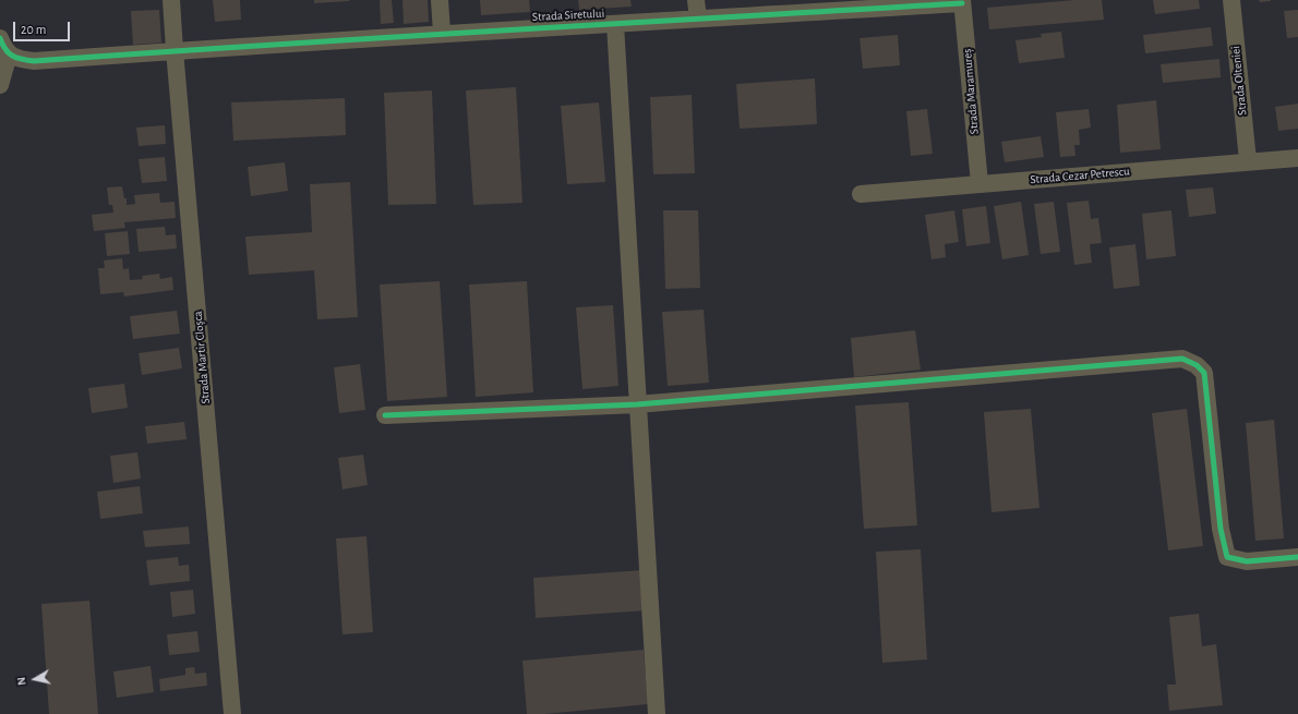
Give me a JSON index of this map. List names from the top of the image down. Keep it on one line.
{"streets":{"street":["Strada Siretului","Strada Olteniei","Strada Maramureș","Strada Cezar Petrescu","Strada Martir Cloșca"]},"crossings":[["Strada Siretului","Strada Maramureș"],["Strada Siretului","Strada Martir Cloșca"],["Strada Olteniei","Strada Cezar Petrescu"],["Strada Maramureș","Strada Cezar Petrescu"]],"scale_bar":"20 m","north":"left"}
